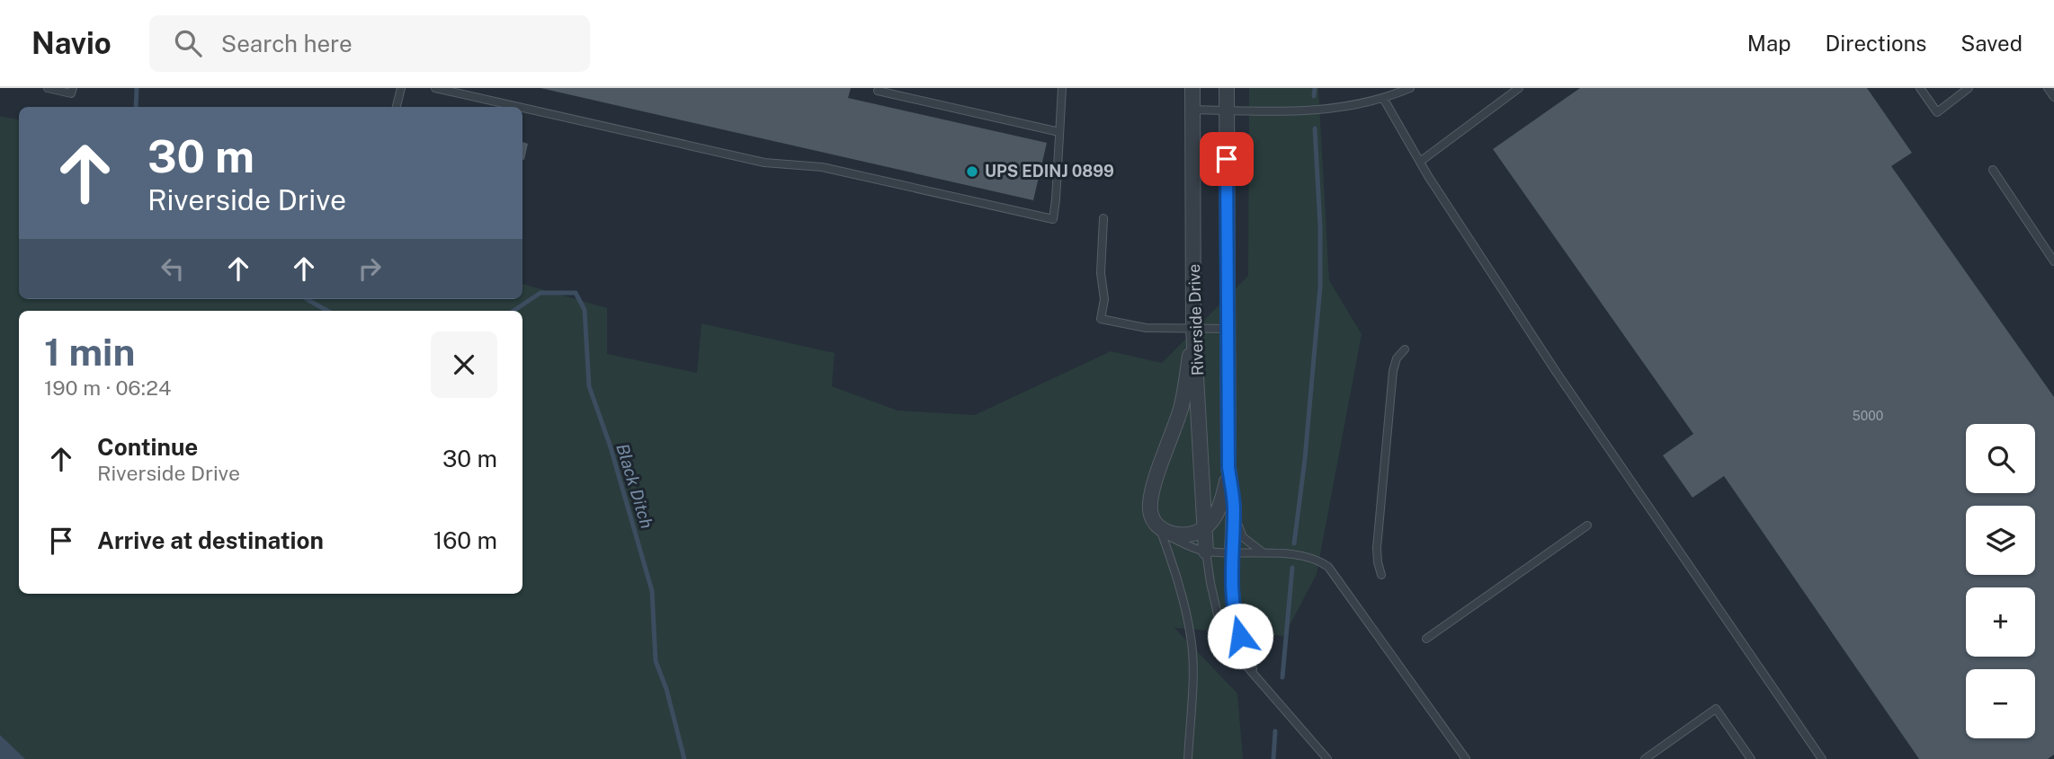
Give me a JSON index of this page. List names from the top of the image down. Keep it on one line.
{"streets":{"street":["Riverside Drive"]},"water":["Black Ditch"],"places":["UPS EDINJ 0899"],"house_numbers":["5000"],"page":{"header":"Navio","search":"Search here","nav":["Map","Directions","Saved"],"turn":["30 m","Riverside Drive"],"heading":["1 min","190 m · 06:24"],"list":[{"name":"Continue","note":"Riverside Drive","value":"30 m"},{"name":"Arrive at destination","value":"160 m"}],"map_buttons":["+","−"]}}
